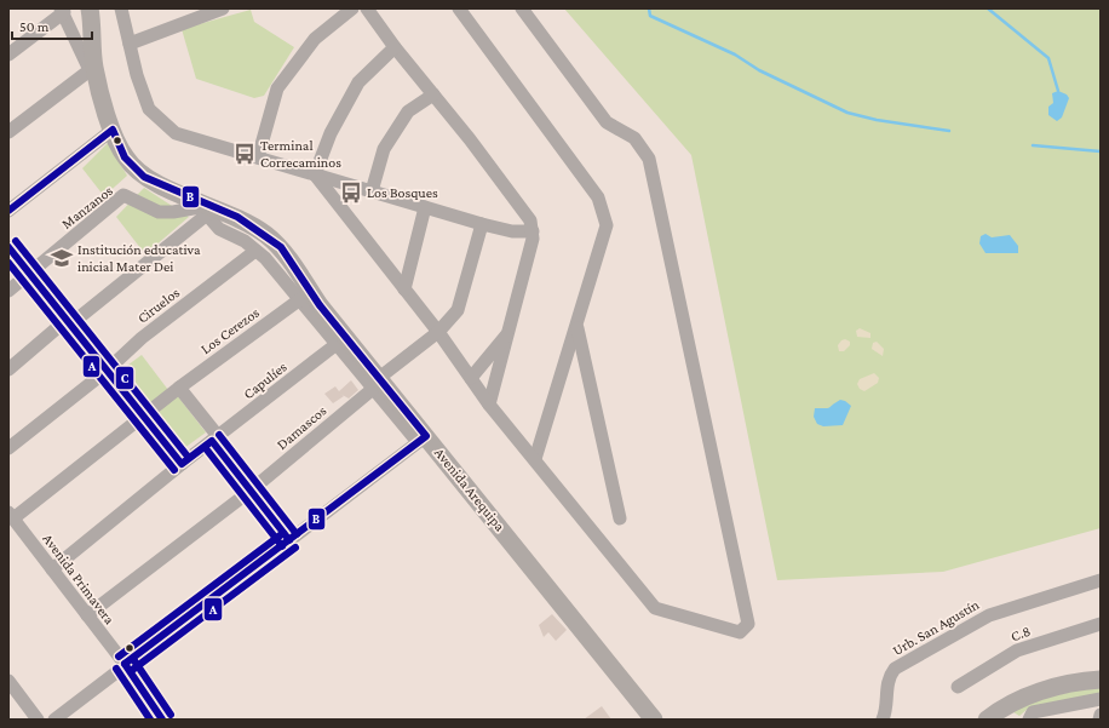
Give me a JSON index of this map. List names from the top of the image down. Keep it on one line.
{"streets":{"street":["Manzanos","Ciruelos","Los Cerezos","Capulíes","Damascos","Avenida Arequipa","Avenida Primavera","Urb. San Agustín","C.8"]},"crossings":[["Manzanos","Avenida Arequipa"],["Los Cerezos","Avenida Primavera"],["Capulíes","Avenida Primavera"],["Damascos","Avenida Arequipa"],["Damascos","Avenida Primavera"]],"places":{"bus stop":["Terminal Correcaminos","Los Bosques"],"school or university":["Institución educativa inicial Mater Dei"]},"lines":["transit line B","transit line C","transit line A"],"scale_bar":"50 m"}
